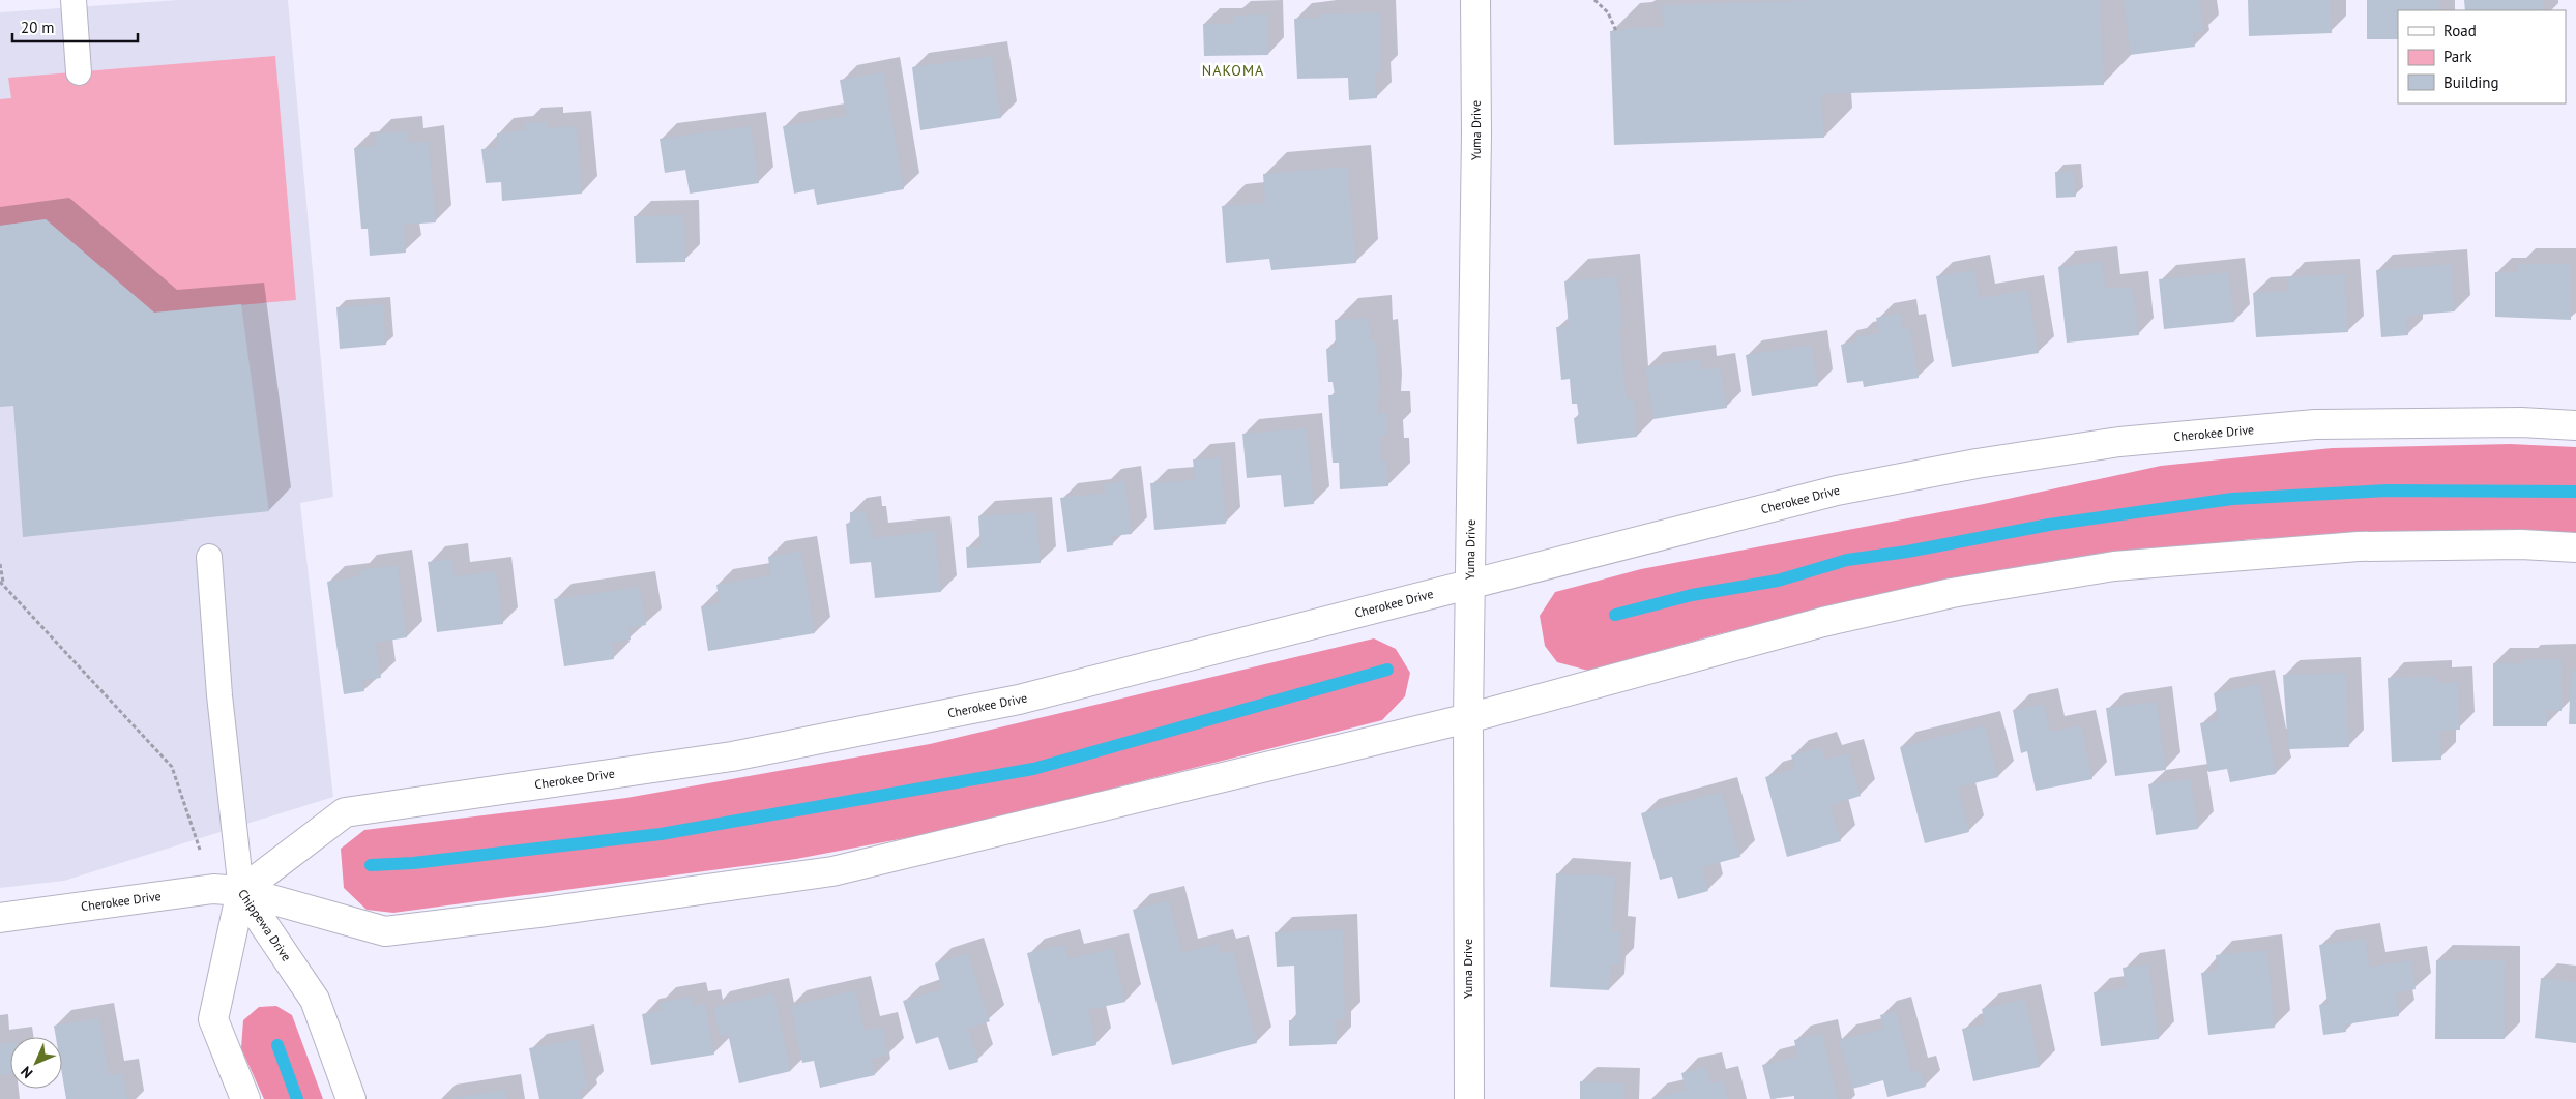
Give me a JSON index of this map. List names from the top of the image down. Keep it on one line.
{"streets":{"street":["Yuma Drive","Cherokee Drive","Chippewa Drive"]},"crossings":[["Yuma Drive","Cherokee Drive"],["Cherokee Drive","Chippewa Drive"]],"districts":["NAKOMA"],"legend":["Road","Park","Building"],"scale_bar":"20 m","north":"bottom left"}
